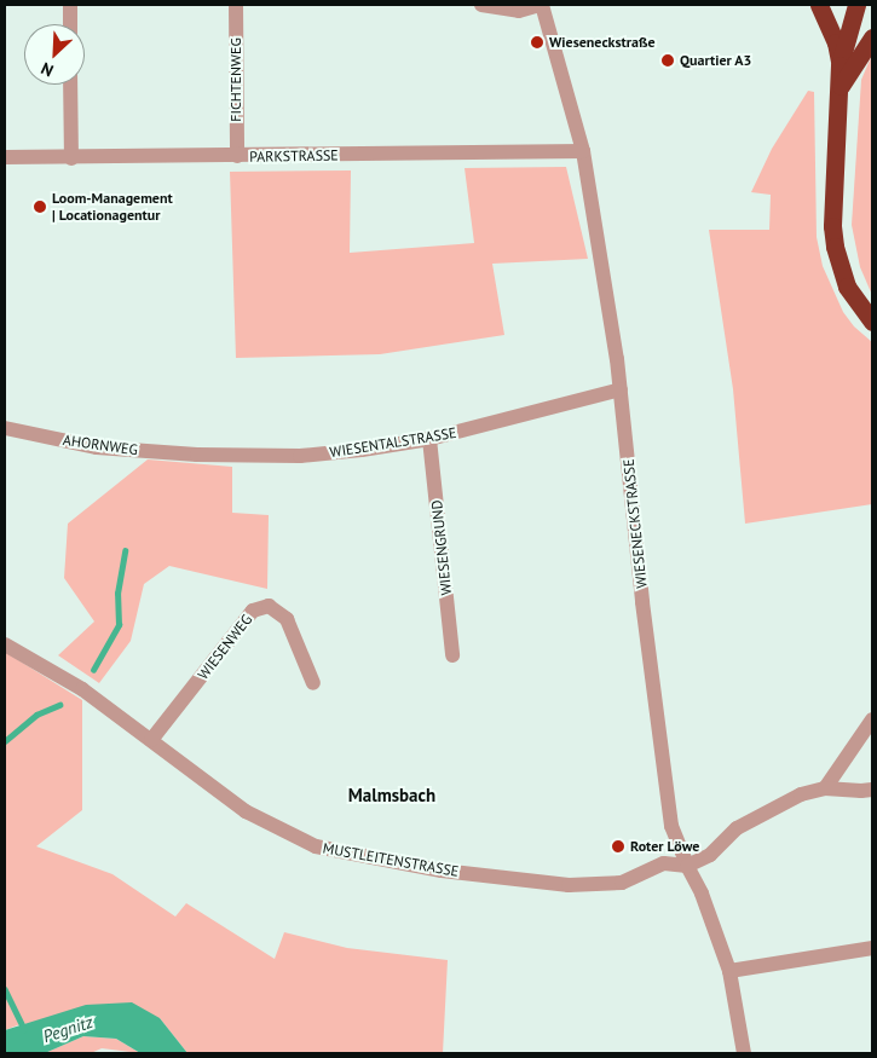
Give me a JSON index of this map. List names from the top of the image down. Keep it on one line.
{"streets":{"street":["FICHTENWEG","PARKSTRASSE","WIESENTALSTRASSE","AHORNWEG","WIESENECKSTRASSE","WIESENGRUND","WIESENWEG","MUSTLEITENSTRASSE"]},"crossings":[["FICHTENWEG","PARKSTRASSE"],["PARKSTRASSE","WIESENECKSTRASSE"],["WIESENTALSTRASSE","AHORNWEG"],["WIESENTALSTRASSE","WIESENECKSTRASSE"],["WIESENTALSTRASSE","WIESENGRUND"],["WIESENECKSTRASSE","MUSTLEITENSTRASSE"],["WIESENWEG","MUSTLEITENSTRASSE"]],"districts":["Malmsbach"],"water":["Pegnitz"],"places":["Wieseneckstraße","Quartier A3","Loom-Management | Locationagentur","Roter Löwe"],"north":"bottom left"}
